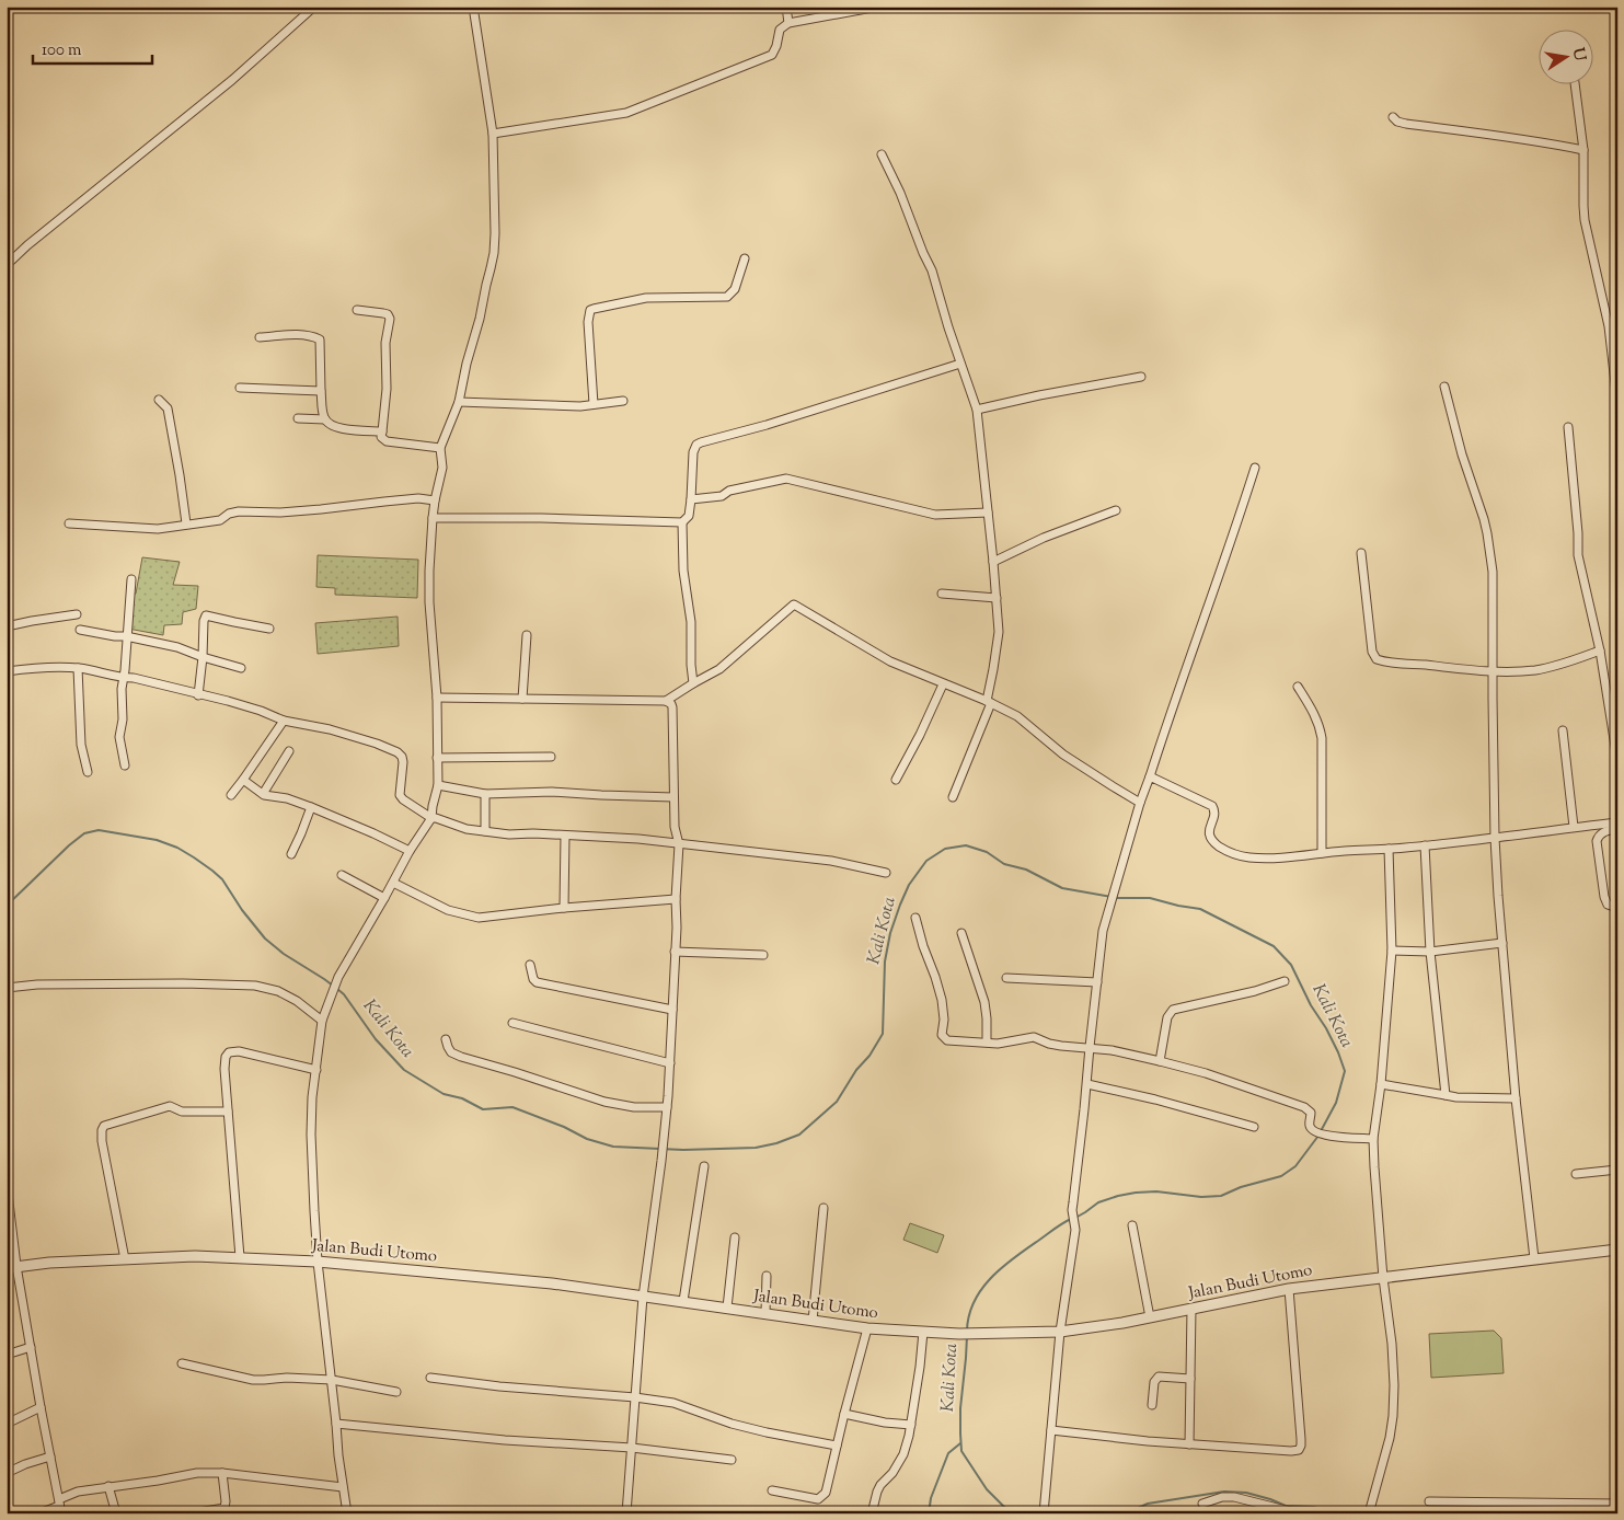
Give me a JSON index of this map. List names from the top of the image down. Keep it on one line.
{"streets":{"street":["Jalan Budi Utomo"]},"water":["Kali Kota"],"scale_bar":"100 m","north":"right"}
